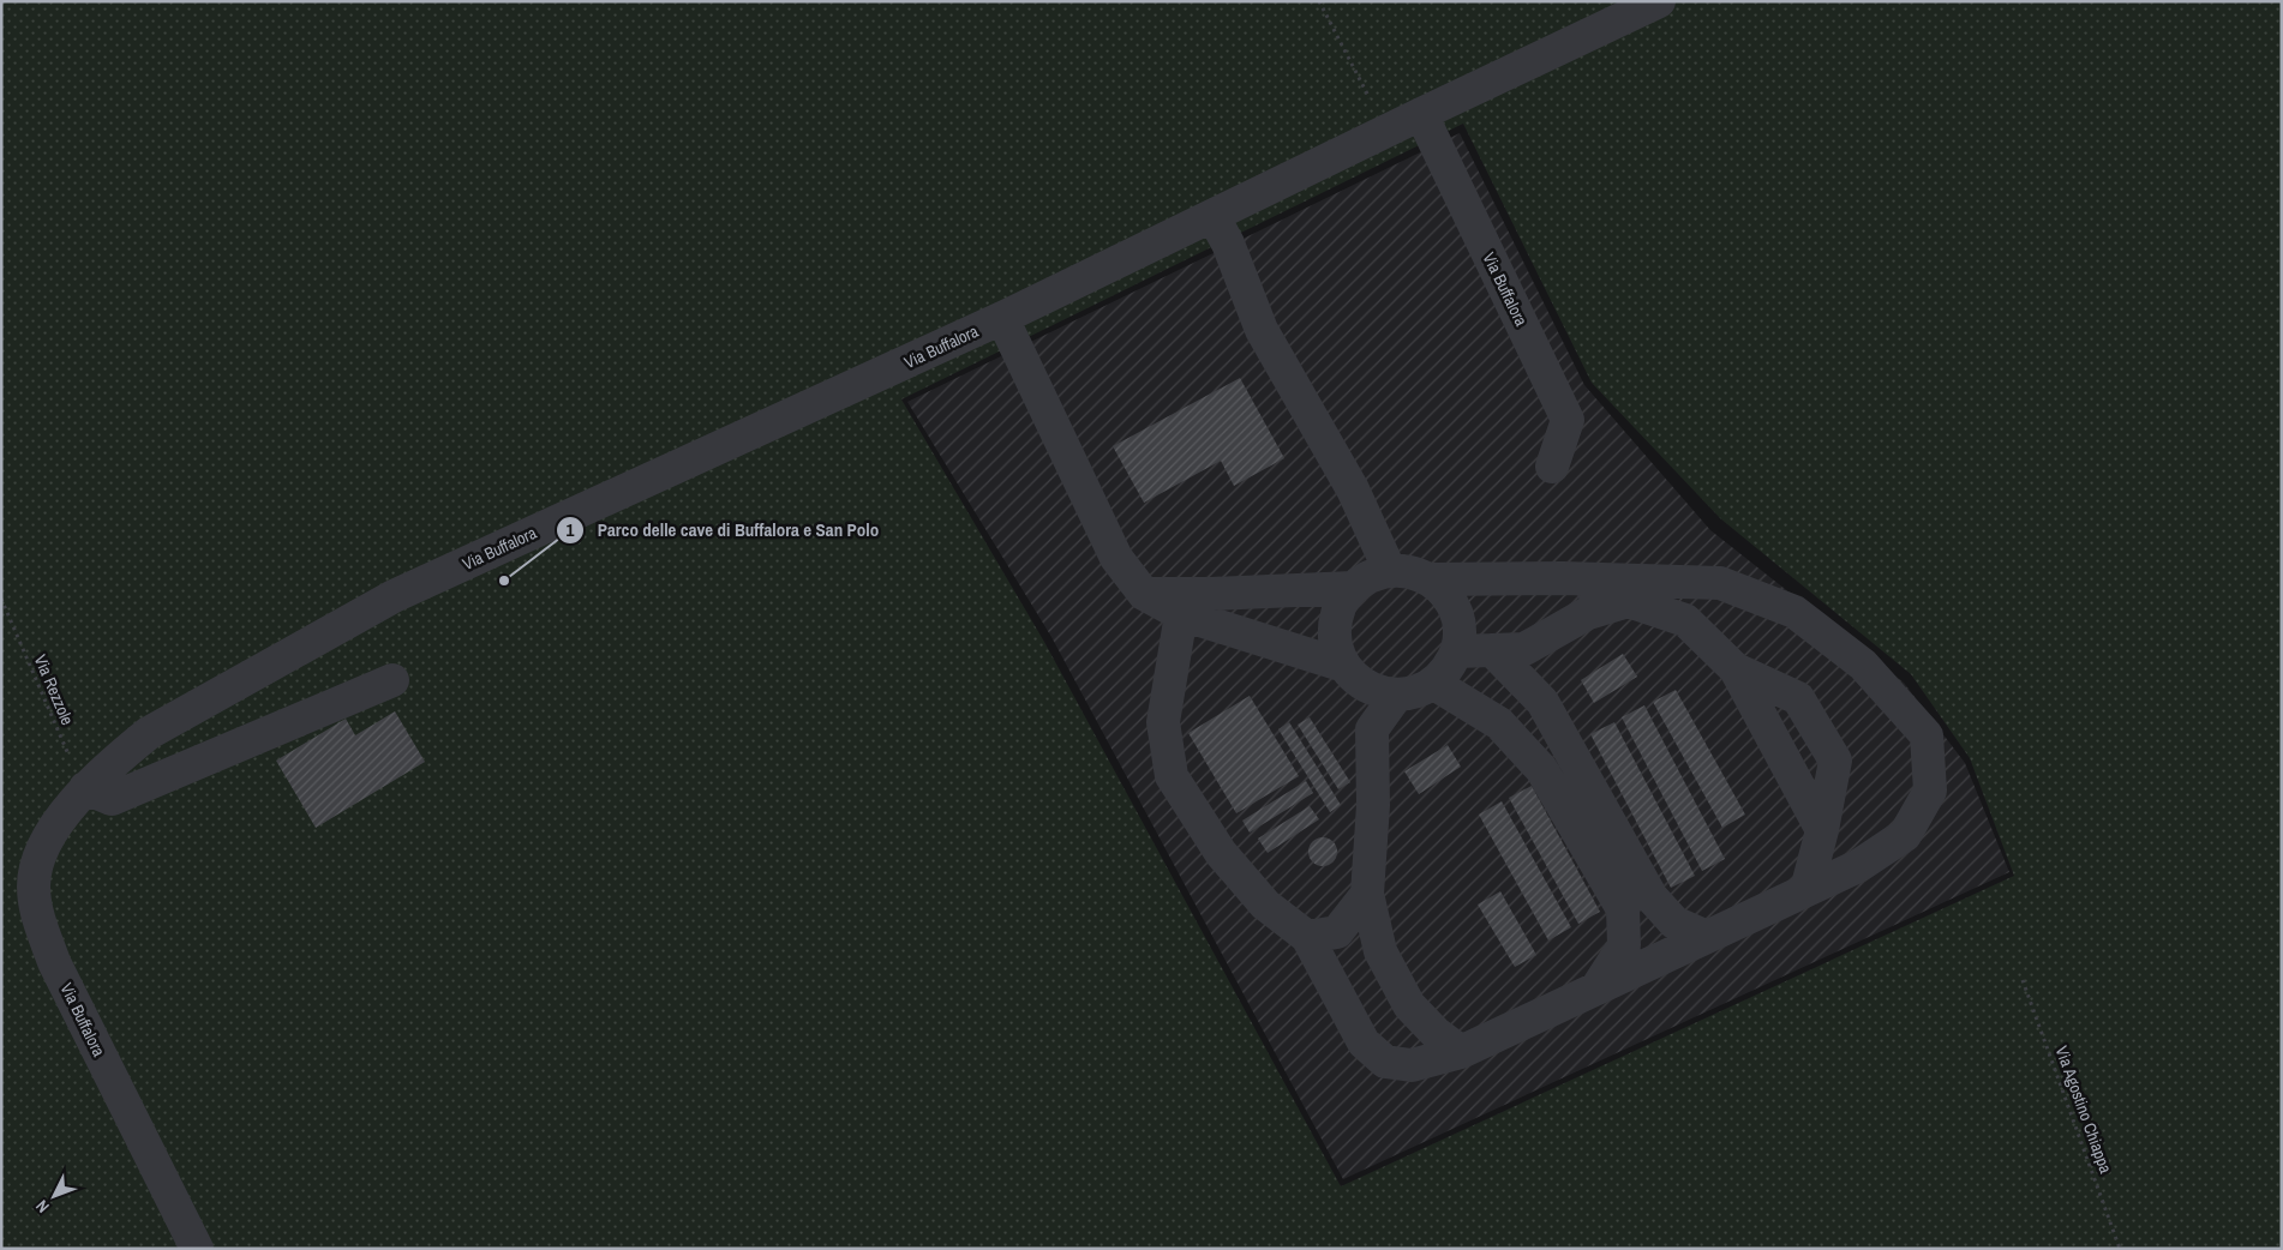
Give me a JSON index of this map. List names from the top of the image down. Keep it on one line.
{"streets":{"street":["Via Buffalora"],"path":["Via Rezzole","Via Agostino Chiappa"]},"crossings":[["Via Buffalora","Via Rezzole"]],"places":["Parco delle cave di Buffalora e San Polo"],"north":"bottom left"}
